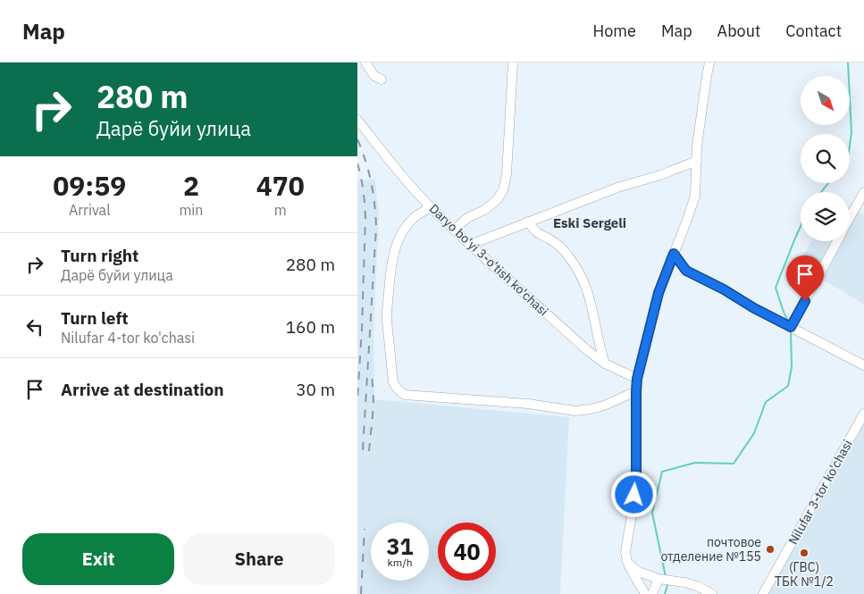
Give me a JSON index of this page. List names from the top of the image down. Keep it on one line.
{"streets":{"street":["Daryo bo'yi 3-o'tish ko'chasi","Nilufar 3-tor ko'chasi"]},"districts":["Eski Sergeli"],"places":["почтовое отделение №155","(ГВС) ТБК №1/2"],"north":"bottom right","page":{"header":"Map","nav":["Home","Map","About","Contact"],"turn":["280 m","Дарё буйи улица"],"eta":["09:59","Arrival","2","min","470","m"],"list":[{"name":"Turn right","note":"Дарё буйи улица","value":"280 m"},{"name":"Turn left","note":"Nilufar 4-tor ko'chasi","value":"160 m"},{"name":"Arrive at destination","value":"30 m"}],"speed":"31 km/h","limit":"40","buttons":["Exit","Share"]}}
